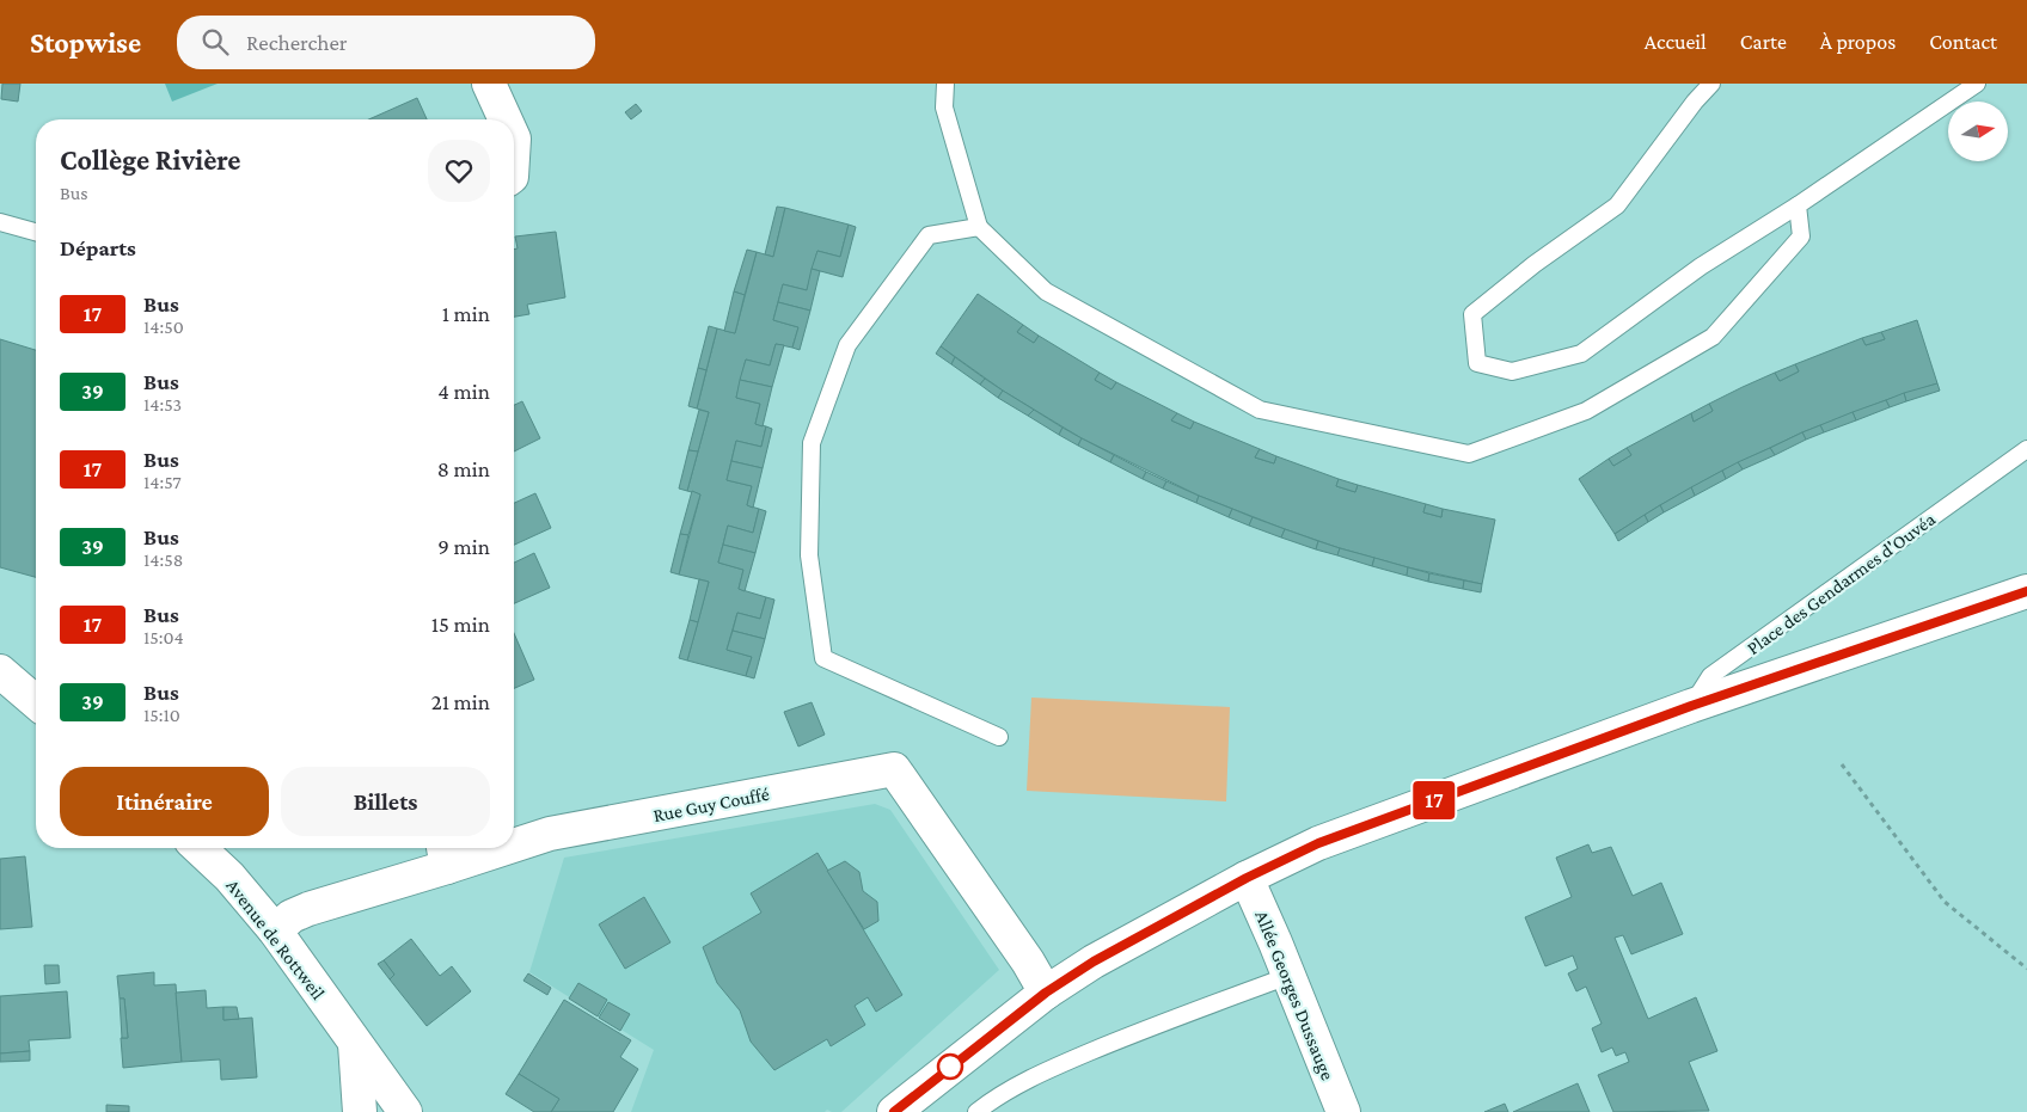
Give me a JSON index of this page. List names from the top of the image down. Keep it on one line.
{"streets":{"street":["Rue Guy Couffé","Avenue de Rottweil","Allée Georges Dussauge"],"lane":["Place des Gendarmes d'Ouvéa"]},"crossings":[["Rue Guy Couffé","Avenue de Rottweil"]],"lines":["bus line 17"],"north":"right","page":{"header":"Stopwise","search":"Rechercher","nav":["Accueil","Carte","À propos","Contact"],"on_map":"17","heading":[["Collège Rivière","Bus"],"Départs"],"list":[{"mark":"17","name":"Bus","note":"14:50","value":"1 min"},{"mark":"39","name":"Bus","note":"14:53","value":"4 min"},{"mark":"17","name":"Bus","note":"14:57","value":"8 min"},{"mark":"39","name":"Bus","note":"14:58","value":"9 min"},{"mark":"17","name":"Bus","note":"15:04","value":"15 min"},{"mark":"39","name":"Bus","note":"15:10","value":"21 min"}],"buttons":["Itinéraire","Billets"]}}
